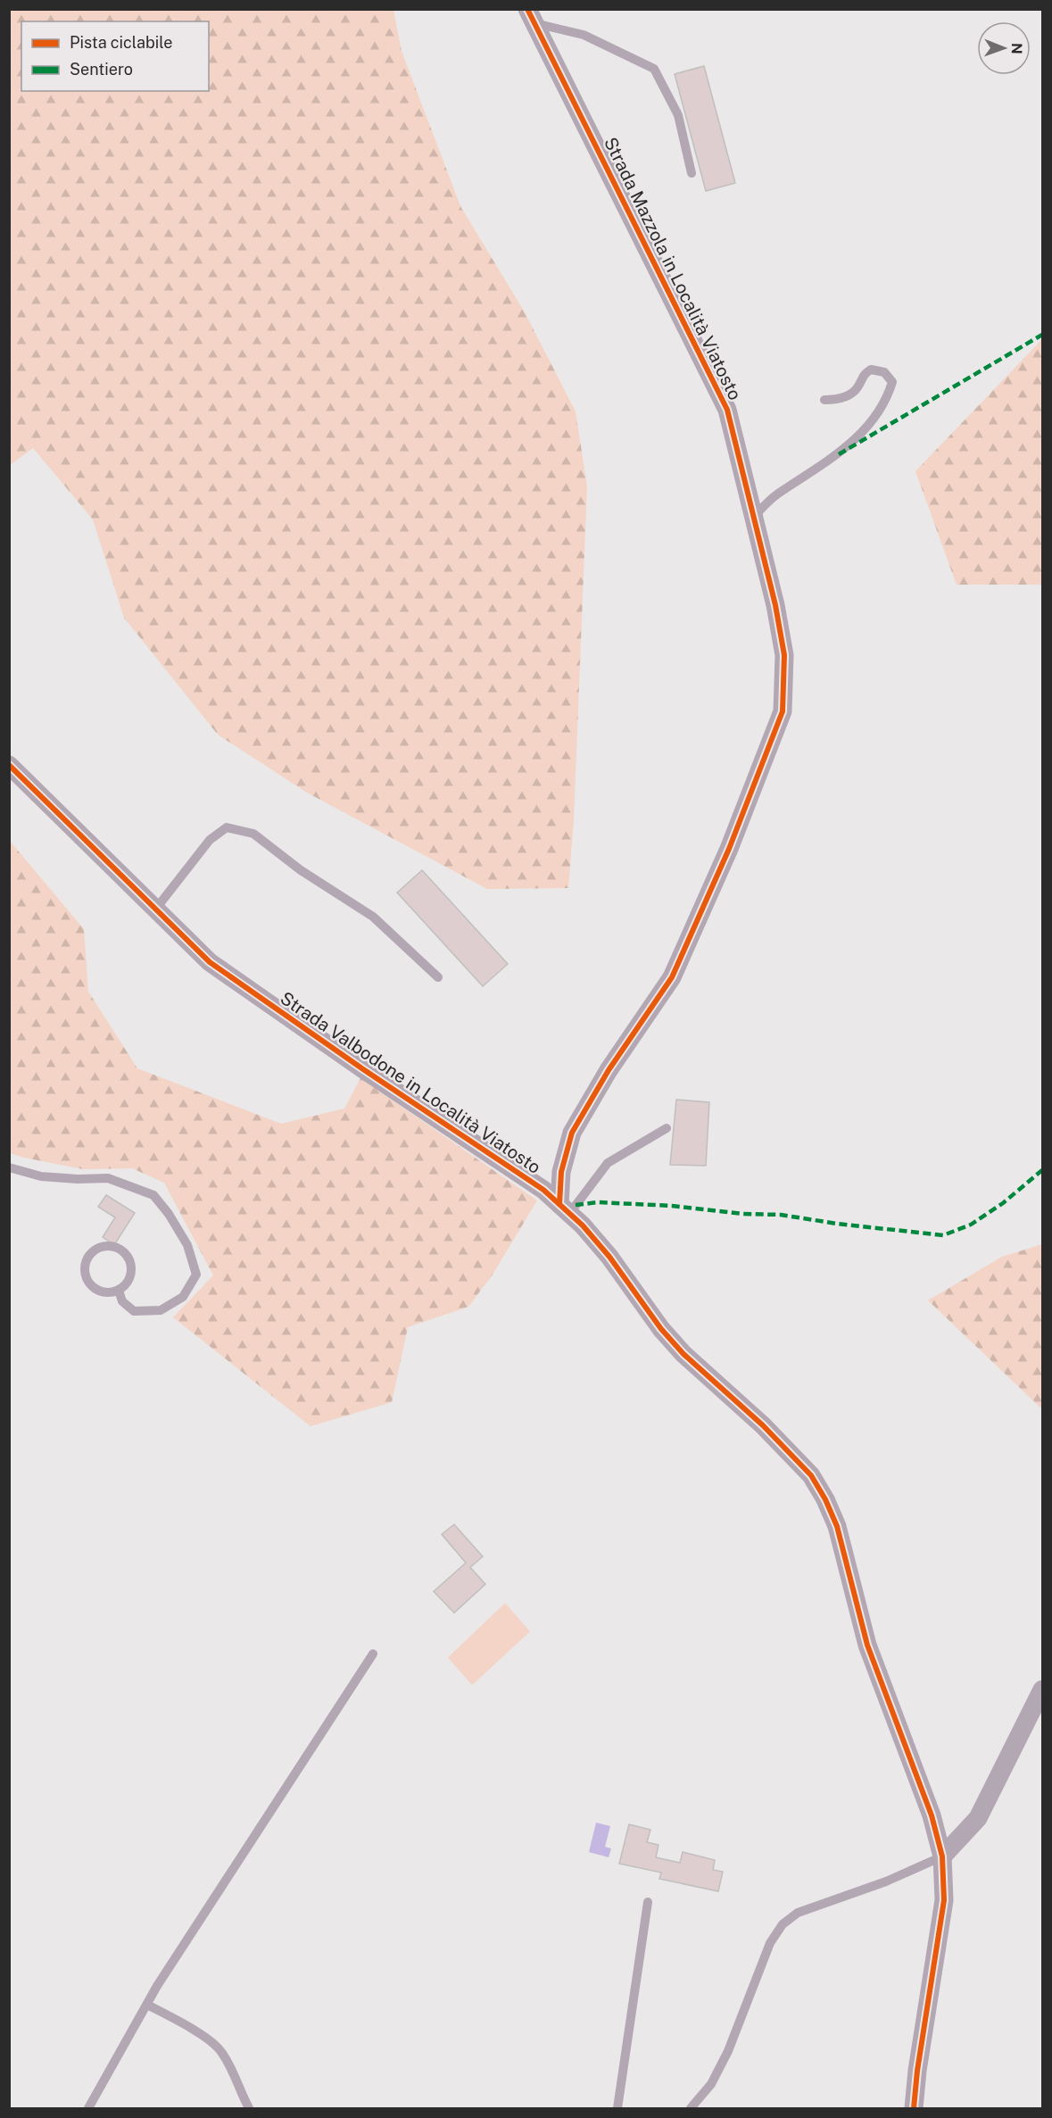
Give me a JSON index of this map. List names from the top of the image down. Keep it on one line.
{"streets":{"street":["Strada Mazzola in Località Viatosto","Strada Valbodone in Località Viatosto"]},"crossings":[["Strada Mazzola in Località Viatosto","Strada Valbodone in Località Viatosto"]],"legend":["Pista ciclabile","Sentiero"],"north":"right"}
